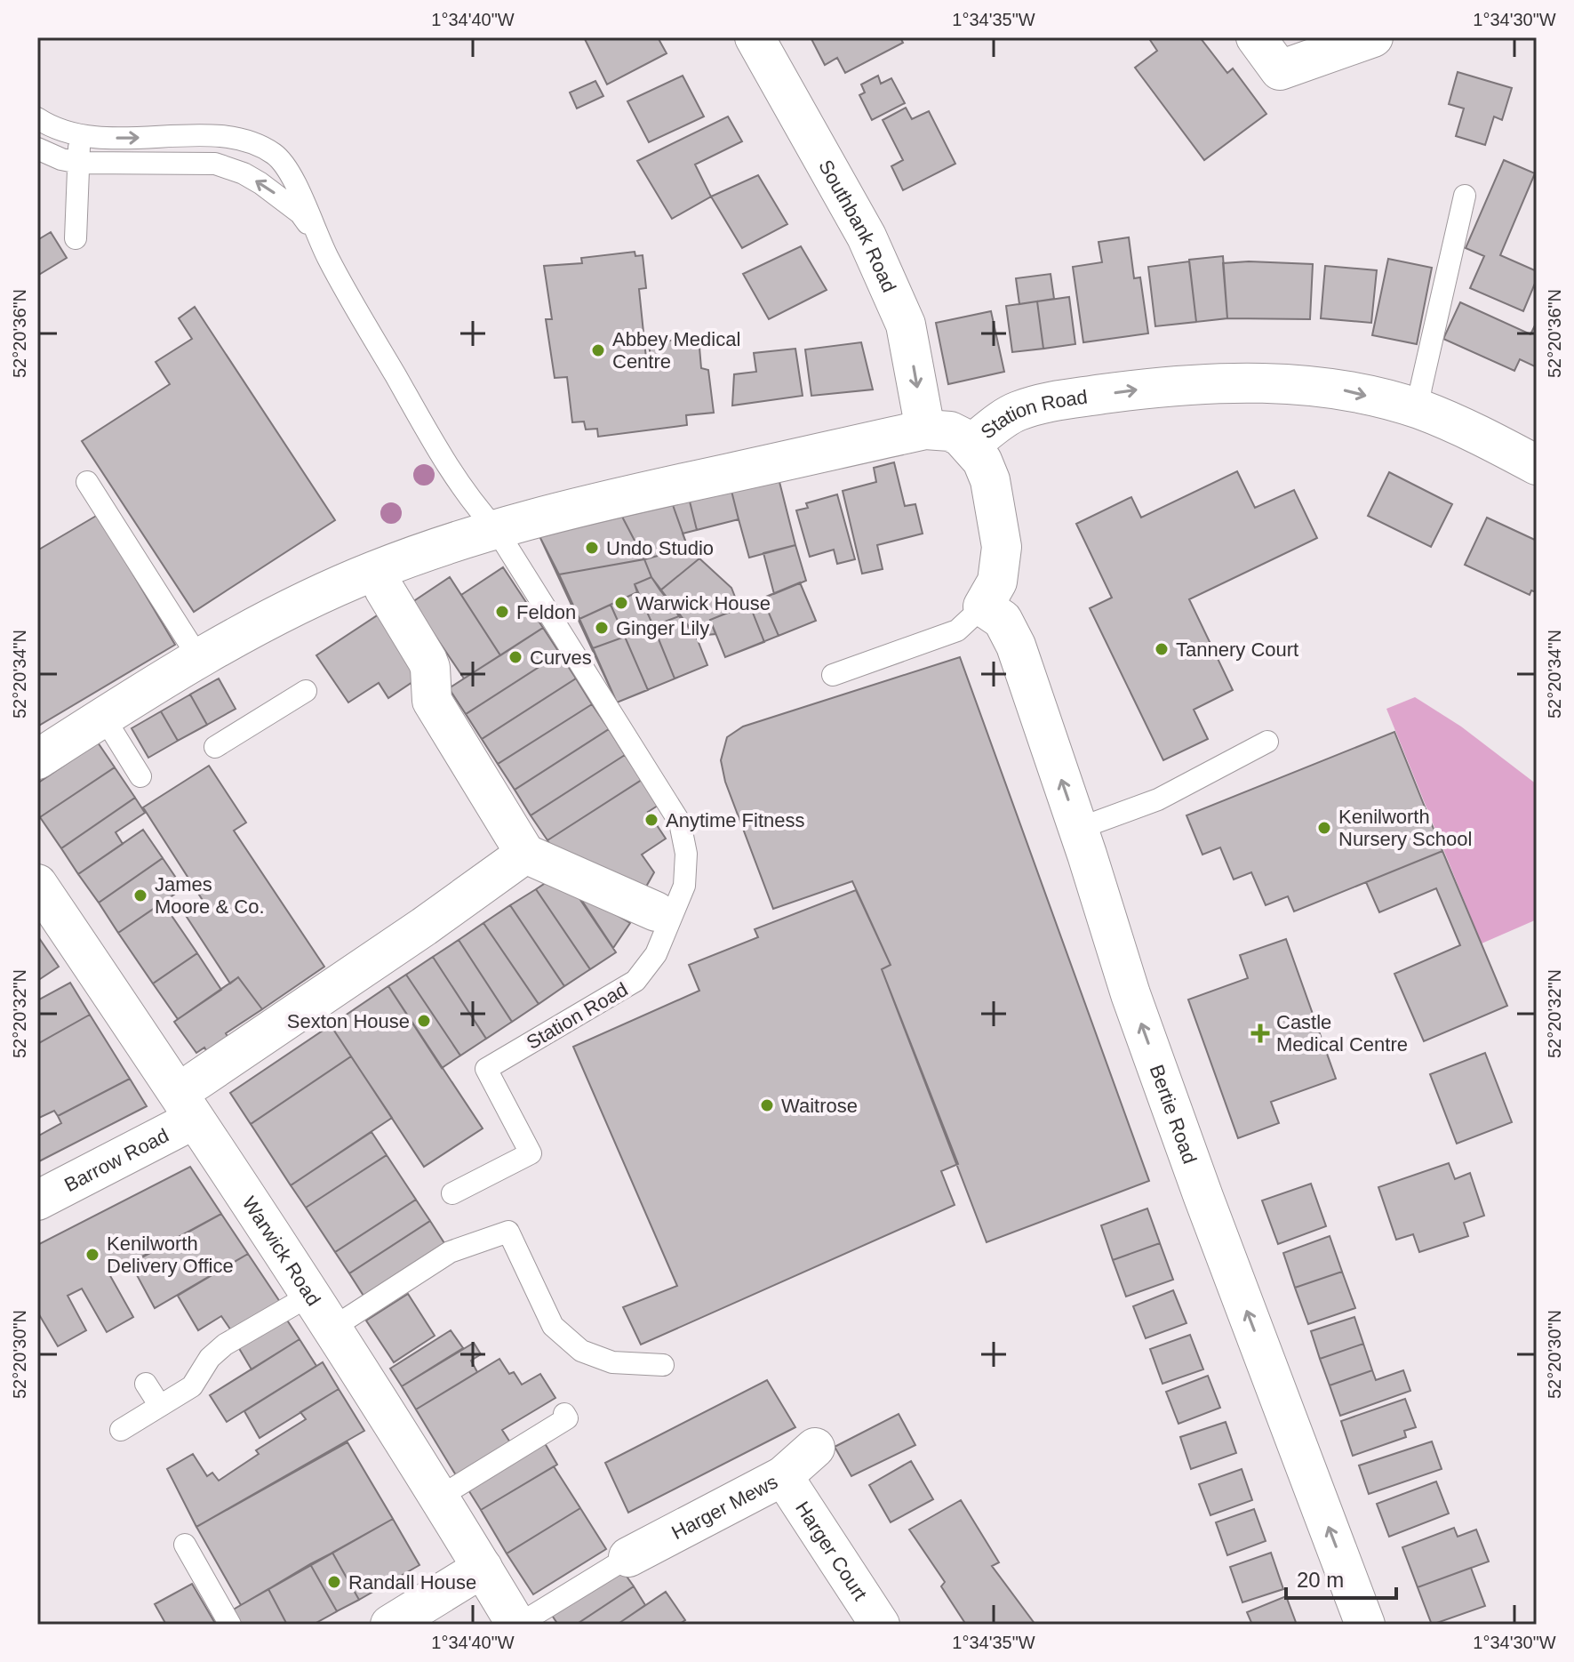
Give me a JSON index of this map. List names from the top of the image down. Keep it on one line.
{"streets":{"street":["Southbank Road","Station Road","Bertie Road","Barrow Road","Warwick Road","Harger Mews","Harger Court"]},"crossings":[["Southbank Road","Station Road"],["Barrow Road","Warwick Road"],["Harger Mews","Harger Court"]],"one_way":["Southbank Road","Bertie Road"],"places":{"other":["Abbey Medical Centre","Undo Studio","Warwick House","Feldon","Ginger Lily","Tannery Court","Curves","Anytime Fitness","Kenilworth Nursery School","James Moore & Co.","Sexton House","Waitrose","Kenilworth Delivery Office","Randall House"],"health":["Castle Medical Centre"]},"scale_bar":"20 m","coordinates":["1°34'40\"W","1°34'35\"W","1°34'30\"W","52°20'36\"N","52°20'34\"N","52°20'32\"N","52°20'30\"N"]}
